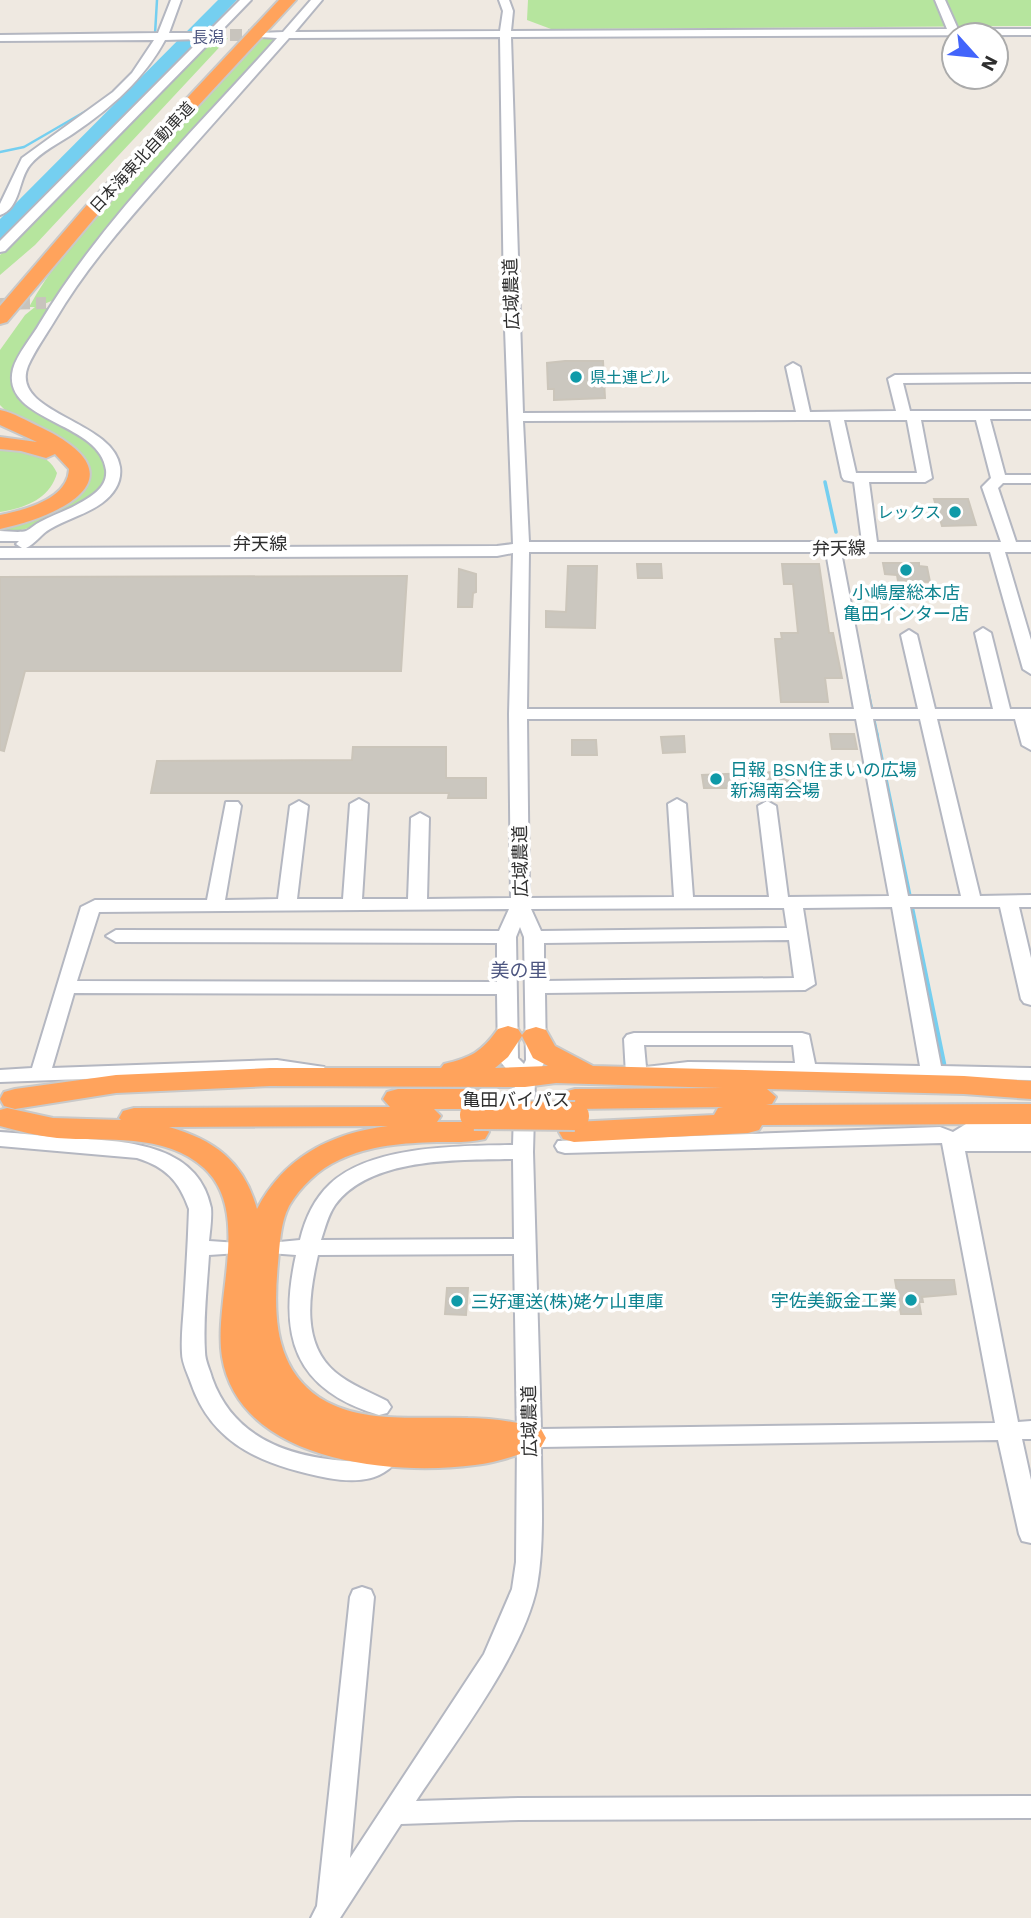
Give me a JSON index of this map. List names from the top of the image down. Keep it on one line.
{"streets":{"highway":["日本海東北自動車道","亀田バイパス"],"street":["広域農道","弁天線"]},"crossings":[["広域農道","弁天線"]],"districts":["長潟","美の里"],"places":["県土連ビル","レックス","小嶋屋総本店 亀田インター店","日報 BSN住まいの広場 新潟南会場","宇佐美鈑金工業","三好運送(株)姥ケ山車庫"],"north":"bottom right"}
